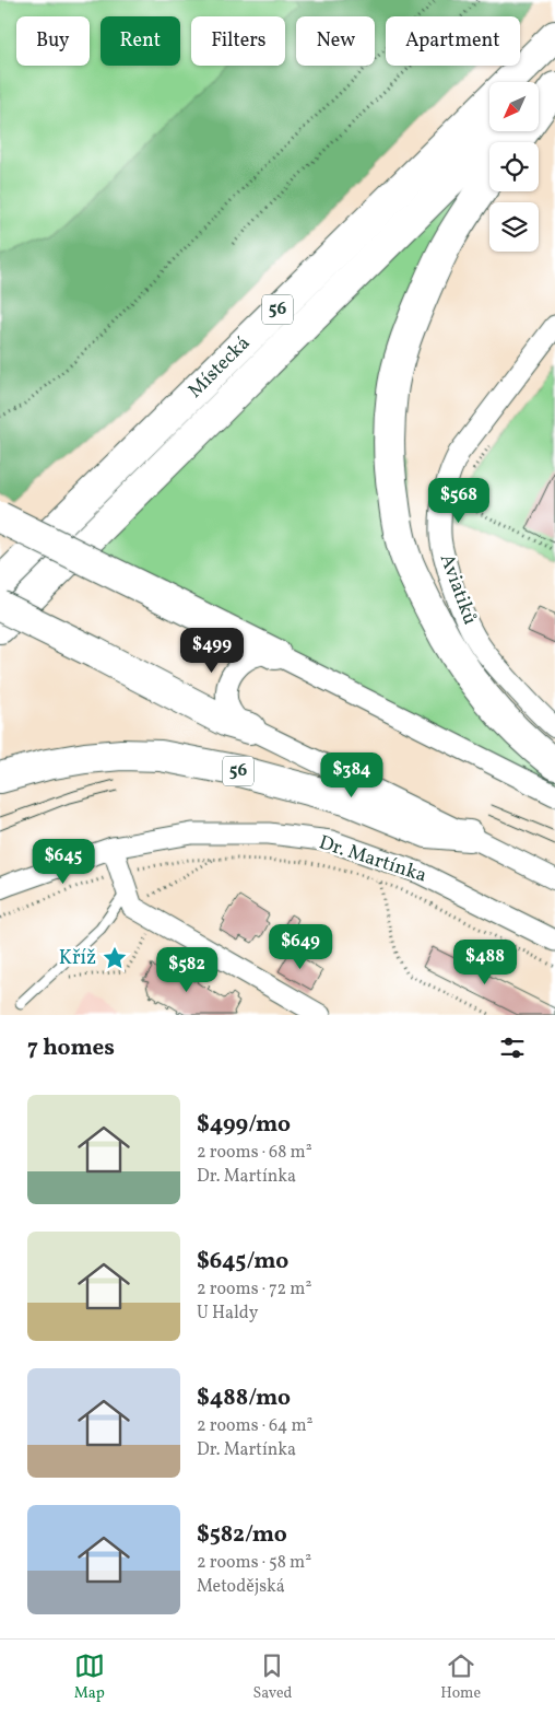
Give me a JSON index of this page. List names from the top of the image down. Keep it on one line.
{"streets":{"highway":["56","Místecká"],"street":["Aviatiků","Dr. Martínka"]},"places":{"place":["Kříž"]},"north":"bottom left","page":{"chip":["Buy","Rent","Filters","New","Apartment"],"price":["$568","$499","$384","$645","$649","$488","$582"],"heading":"7 homes","list":[{"name":"$499/mo","note":"2 rooms · 68 m² · Dr. Martínka"},{"name":"$645/mo","note":"2 rooms · 72 m² · U Haldy"},{"name":"$488/mo","note":"2 rooms · 64 m² · Dr. Martínka"},{"name":"$582/mo","note":"2 rooms · 58 m² · Metodějská"}],"tabs":["Map","Saved","Home"]}}
